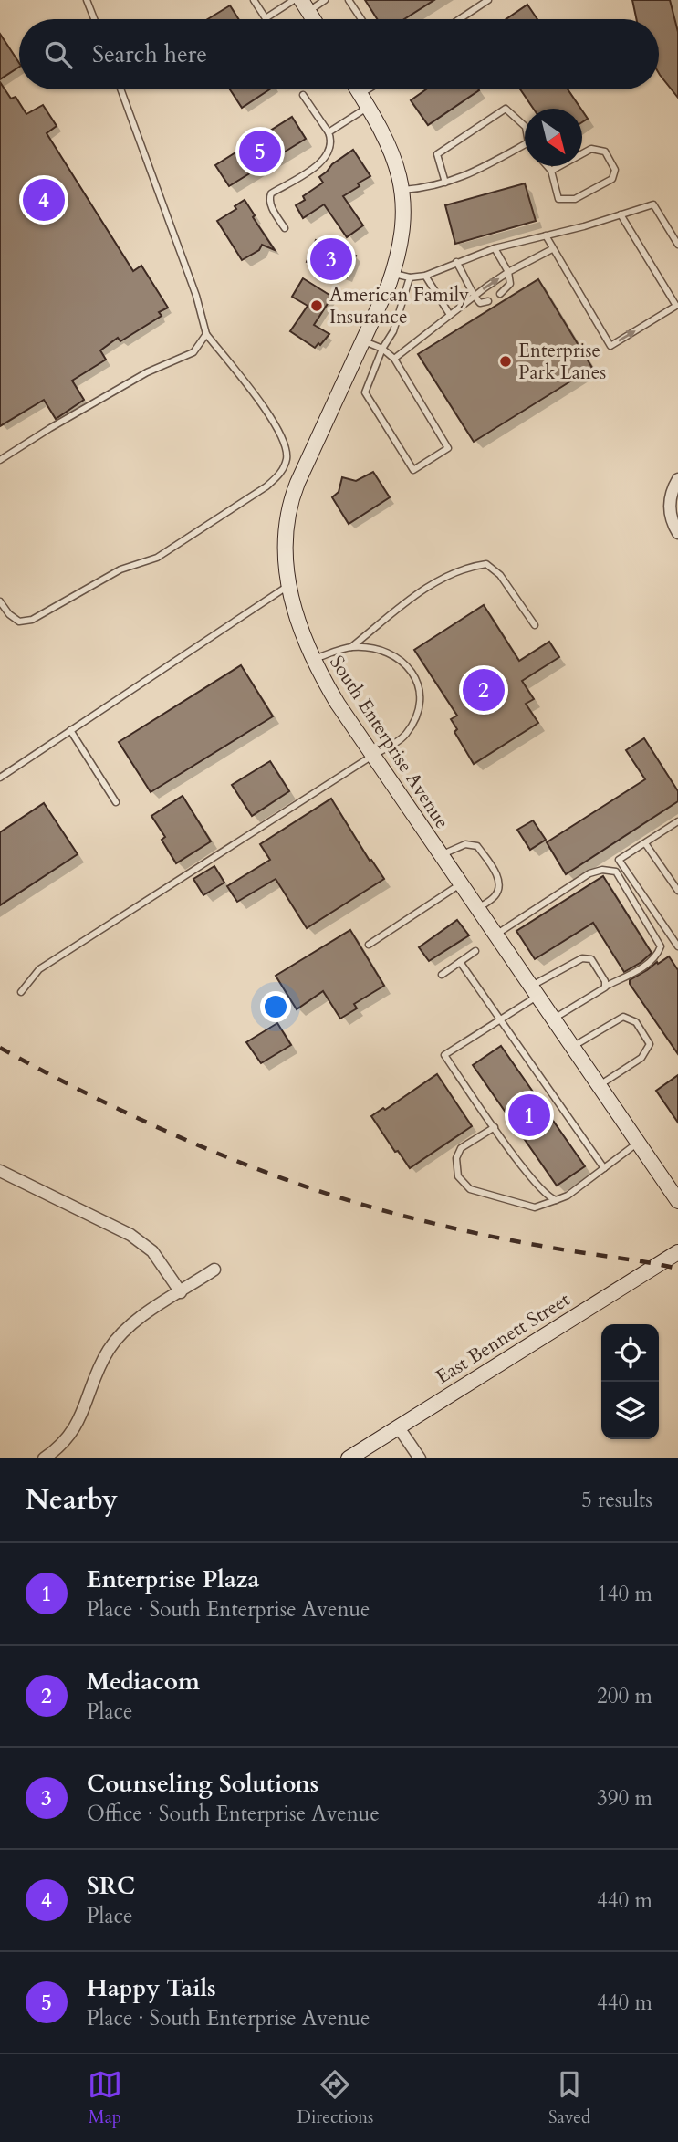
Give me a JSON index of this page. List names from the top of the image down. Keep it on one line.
{"streets":{"street":["South Enterprise Avenue","East Bennett Street"]},"places":["American Family Insurance","Enterprise Park Lanes"],"north":"bottom right","page":{"search":"Search here","pins":["5","4","3","2","1"],"heading":["Nearby","5 results"],"list":[{"mark":"1","name":"Enterprise Plaza","note":"Place · South Enterprise Avenue","value":"140 m"},{"mark":"2","name":"Mediacom","note":"Place","value":"200 m"},{"mark":"3","name":"Counseling Solutions","note":"Office · South Enterprise Avenue","value":"390 m"},{"mark":"4","name":"SRC","note":"Place","value":"440 m"},{"mark":"5","name":"Happy Tails","note":"Place · South Enterprise Avenue","value":"440 m"}],"nav":["Map","Directions","Saved"]}}
